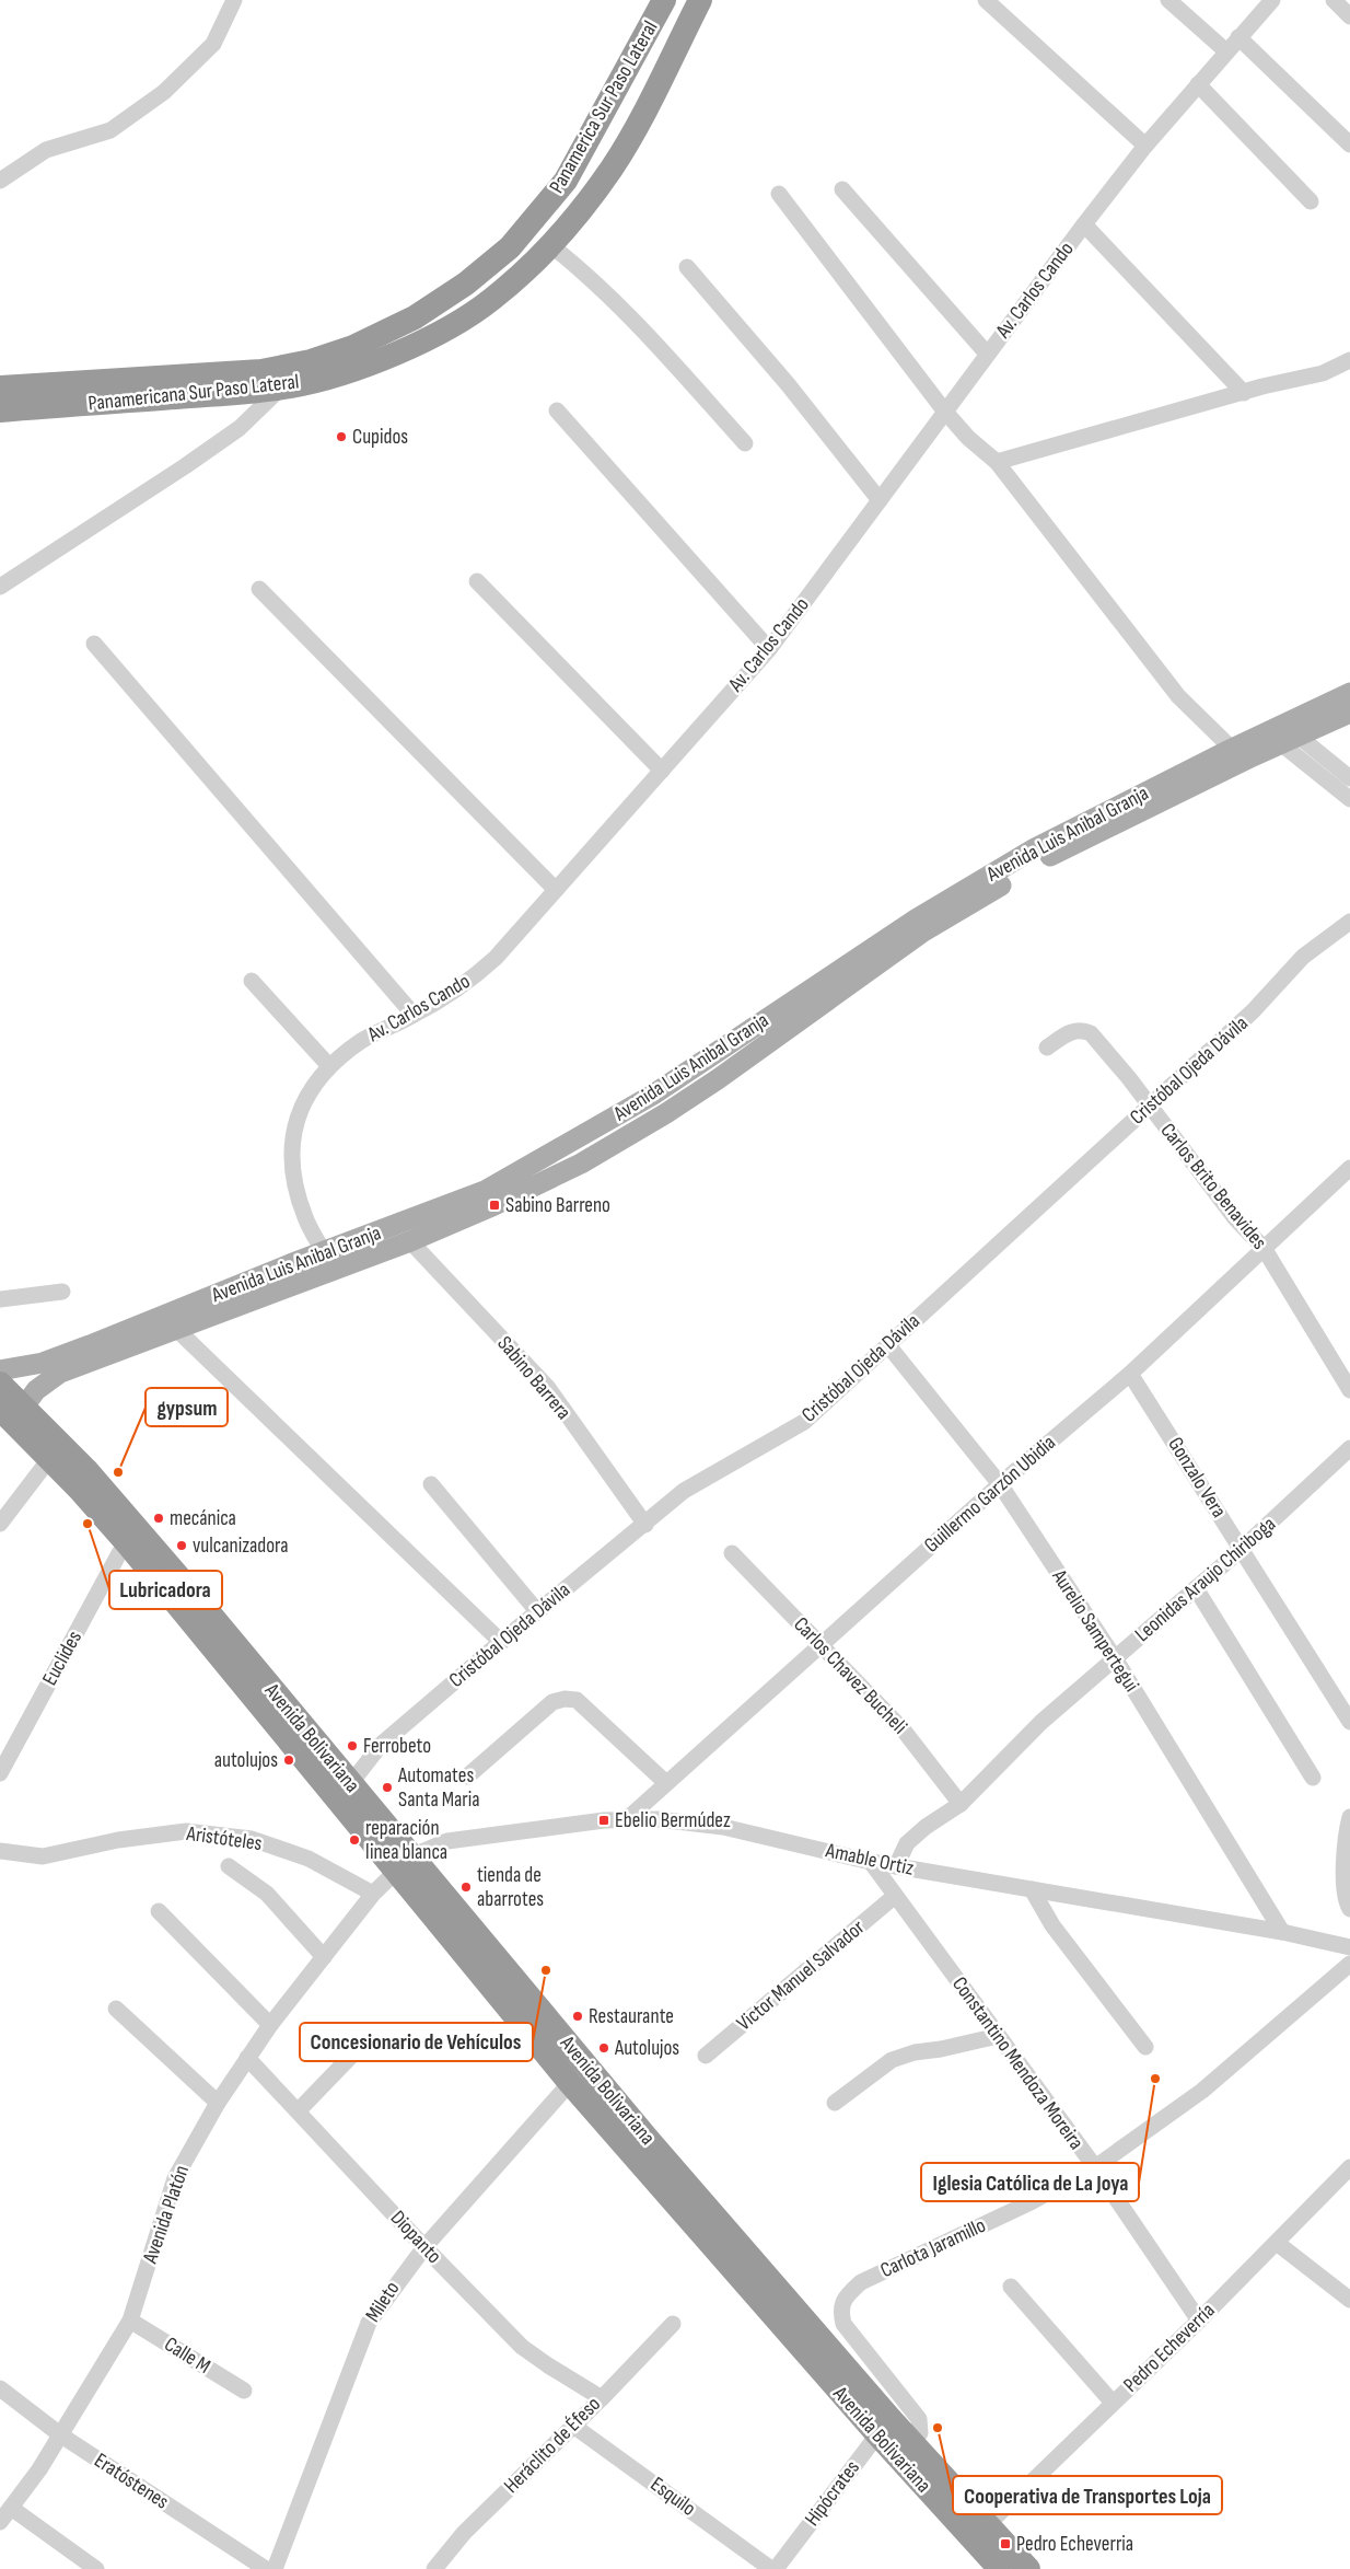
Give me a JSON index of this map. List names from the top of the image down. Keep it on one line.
{"streets":{"highway":["Panamerica Sur Paso Lateral","Panamericana Sur Paso Lateral","Avenida Bolivariana"],"main road":["Avenida Luis Anibal Granja"],"street":["Av. Carlos Cando","Cristóbal Ojeda Dávila","Carlos Brito Benavides","Sabino Barrera","Gonzalo Vera","Guillermo Garzón Ubidia","Leonidas Araujo Chiriboga","Aurelio Sampertegui","Euclides","Carlos Chavez Bucheli","Aristóteles","Amable Ortiz","Victor Manuel Salvador","Constantino Mendoza Moreira","Avenida Platón","Diopanto","Carlota Jaramillo","Mileto","Pedro Echeverría","Calle M","Heráclito de Éfeso","Eratóstenes","Hipócrates","Esquilo"]},"crossings":[["Av. Carlos Cando","Avenida Luis Anibal Granja"],["Avenida Luis Anibal Granja","Sabino Barrera"],["Avenida Luis Anibal Granja","Avenida Bolivariana"],["Cristóbal Ojeda Dávila","Carlos Brito Benavides"],["Cristóbal Ojeda Dávila","Sabino Barrera"],["Cristóbal Ojeda Dávila","Aurelio Sampertegui"],["Cristóbal Ojeda Dávila","Avenida Bolivariana"],["Carlos Brito Benavides","Guillermo Garzón Ubidia"],["Gonzalo Vera","Guillermo Garzón Ubidia"],["Gonzalo Vera","Leonidas Araujo Chiriboga"],["Guillermo Garzón Ubidia","Aurelio Sampertegui"],["Guillermo Garzón Ubidia","Carlos Chavez Bucheli"],["Guillermo Garzón Ubidia","Amable Ortiz"],["Leonidas Araujo Chiriboga","Aurelio Sampertegui"],["Leonidas Araujo Chiriboga","Carlos Chavez Bucheli"],["Leonidas Araujo Chiriboga","Amable Ortiz"],["Aurelio Sampertegui","Amable Ortiz"],["Euclides","Avenida Bolivariana"],["Avenida Bolivariana","Amable Ortiz"],["Avenida Bolivariana","Avenida Platón"],["Avenida Bolivariana","Carlota Jaramillo"],["Avenida Bolivariana","Mileto"],["Avenida Bolivariana","Pedro Echeverría"],["Avenida Bolivariana","Hipócrates"],["Aristóteles","Avenida Platón"],["Amable Ortiz","Constantino Mendoza Moreira"],["Amable Ortiz","Avenida Platón"],["Victor Manuel Salvador","Constantino Mendoza Moreira"],["Constantino Mendoza Moreira","Carlota Jaramillo"],["Constantino Mendoza Moreira","Pedro Echeverría"],["Avenida Platón","Diopanto"],["Avenida Platón","Calle M"],["Avenida Platón","Eratóstenes"],["Diopanto","Mileto"],["Diopanto","Heráclito de Éfeso"],["Heráclito de Éfeso","Esquilo"],["Hipócrates","Esquilo"]],"places":{"other":["Cupidos","gypsum","mecánica","Lubricadora","vulcanizadora","Ferrobeto","autolujos","Automates Santa Maria","reparación linea blanca","tienda de abarrotes","Concesionario de Vehículos","Restaurante","Autolujos","Iglesia Católica de La Joya","Cooperativa de Transportes Loja"],"transit":["Sabino Barreno","Ebelio Bermúdez","Pedro Echeverria"]}}
